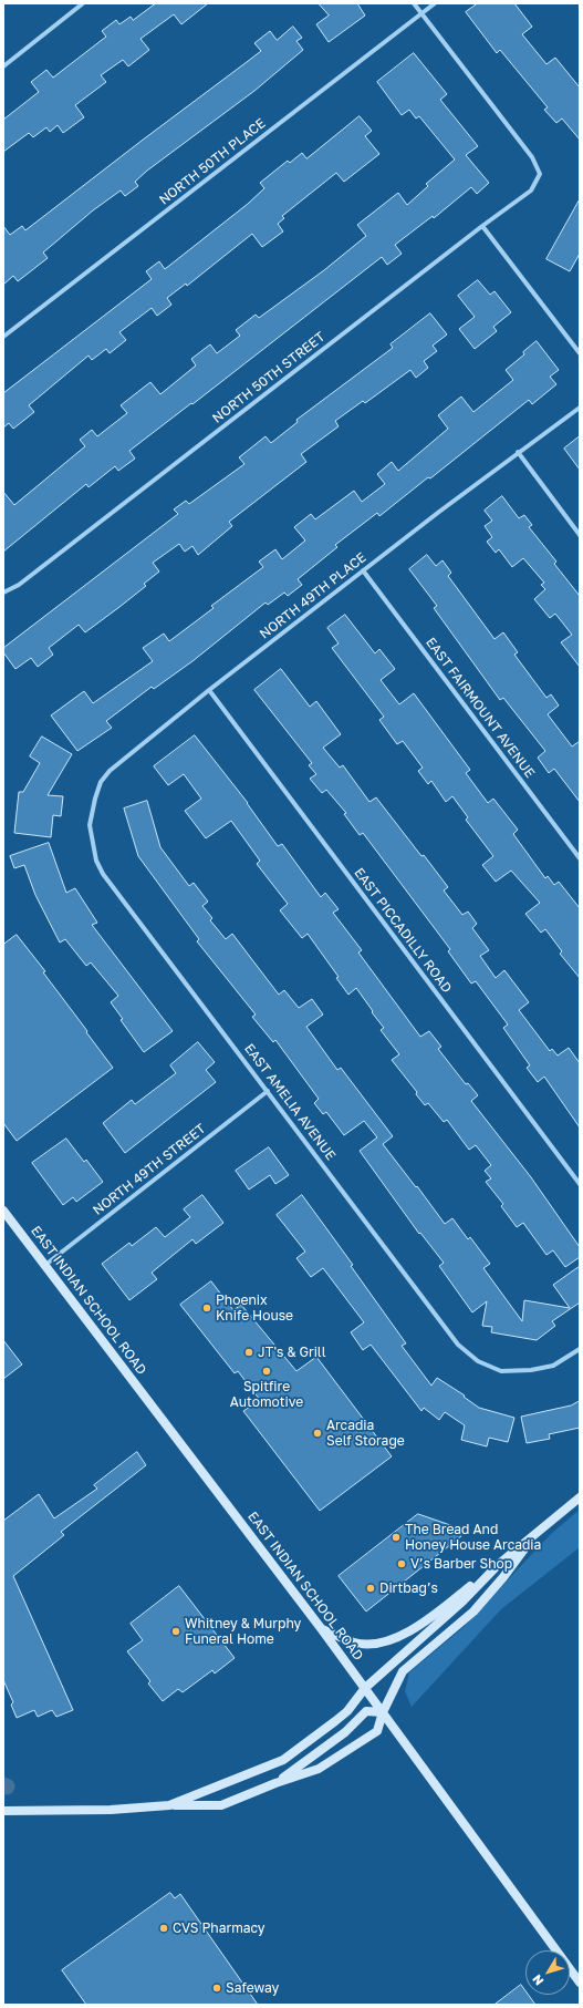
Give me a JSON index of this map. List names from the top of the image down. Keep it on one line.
{"streets":{"street":["NORTH 50TH PLACE","NORTH 50TH STREET","NORTH 49TH PLACE","EAST FAIRMOUNT AVENUE","EAST PICCADILLY ROAD","EAST AMELIA AVENUE","NORTH 49TH STREET","EAST INDIAN SCHOOL ROAD"]},"crossings":[["NORTH 50TH PLACE","NORTH 50TH STREET"],["NORTH 49TH PLACE","EAST FAIRMOUNT AVENUE"],["NORTH 49TH PLACE","EAST PICCADILLY ROAD"],["NORTH 49TH PLACE","EAST AMELIA AVENUE"],["EAST AMELIA AVENUE","NORTH 49TH STREET"],["NORTH 49TH STREET","EAST INDIAN SCHOOL ROAD"]],"places":["Phoenix Knife House","JT's & Grill","Spitfire Automotive","Arcadia Self Storage","The Bread And Honey House Arcadia","V’s Barber Shop","Dirtbag’s","Whitney & Murphy Funeral Home","CVS Pharmacy","Safeway"],"north":"bottom left"}
